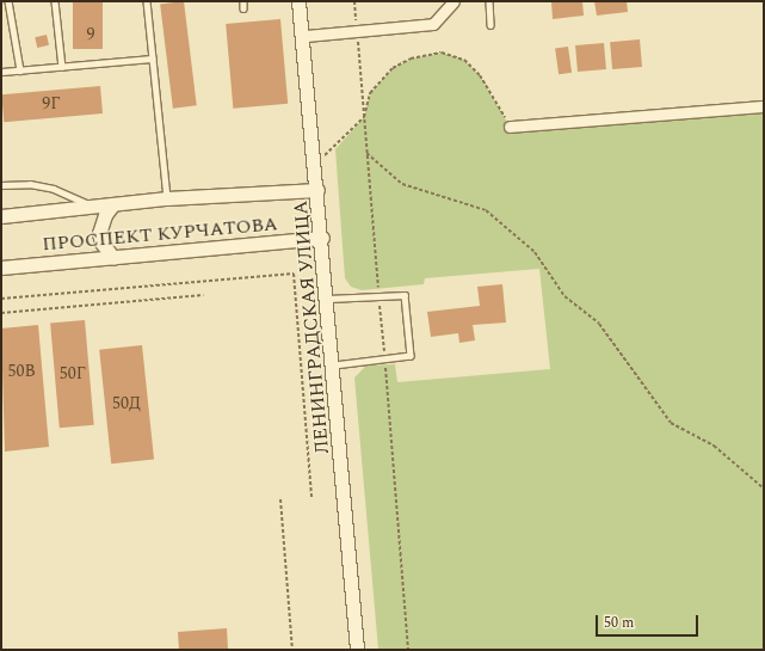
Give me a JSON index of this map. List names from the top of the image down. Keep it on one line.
{"streets":{"street":["ПРОСПЕКТ КУРЧАТОВА","ЛЕНИНГРАДСКАЯ УЛИЦА"]},"crossings":[["ПРОСПЕКТ КУРЧАТОВА","ЛЕНИНГРАДСКАЯ УЛИЦА"]],"house_numbers":["9","9Г","50В","50Г","50Д"],"scale_bar":"50 m"}
